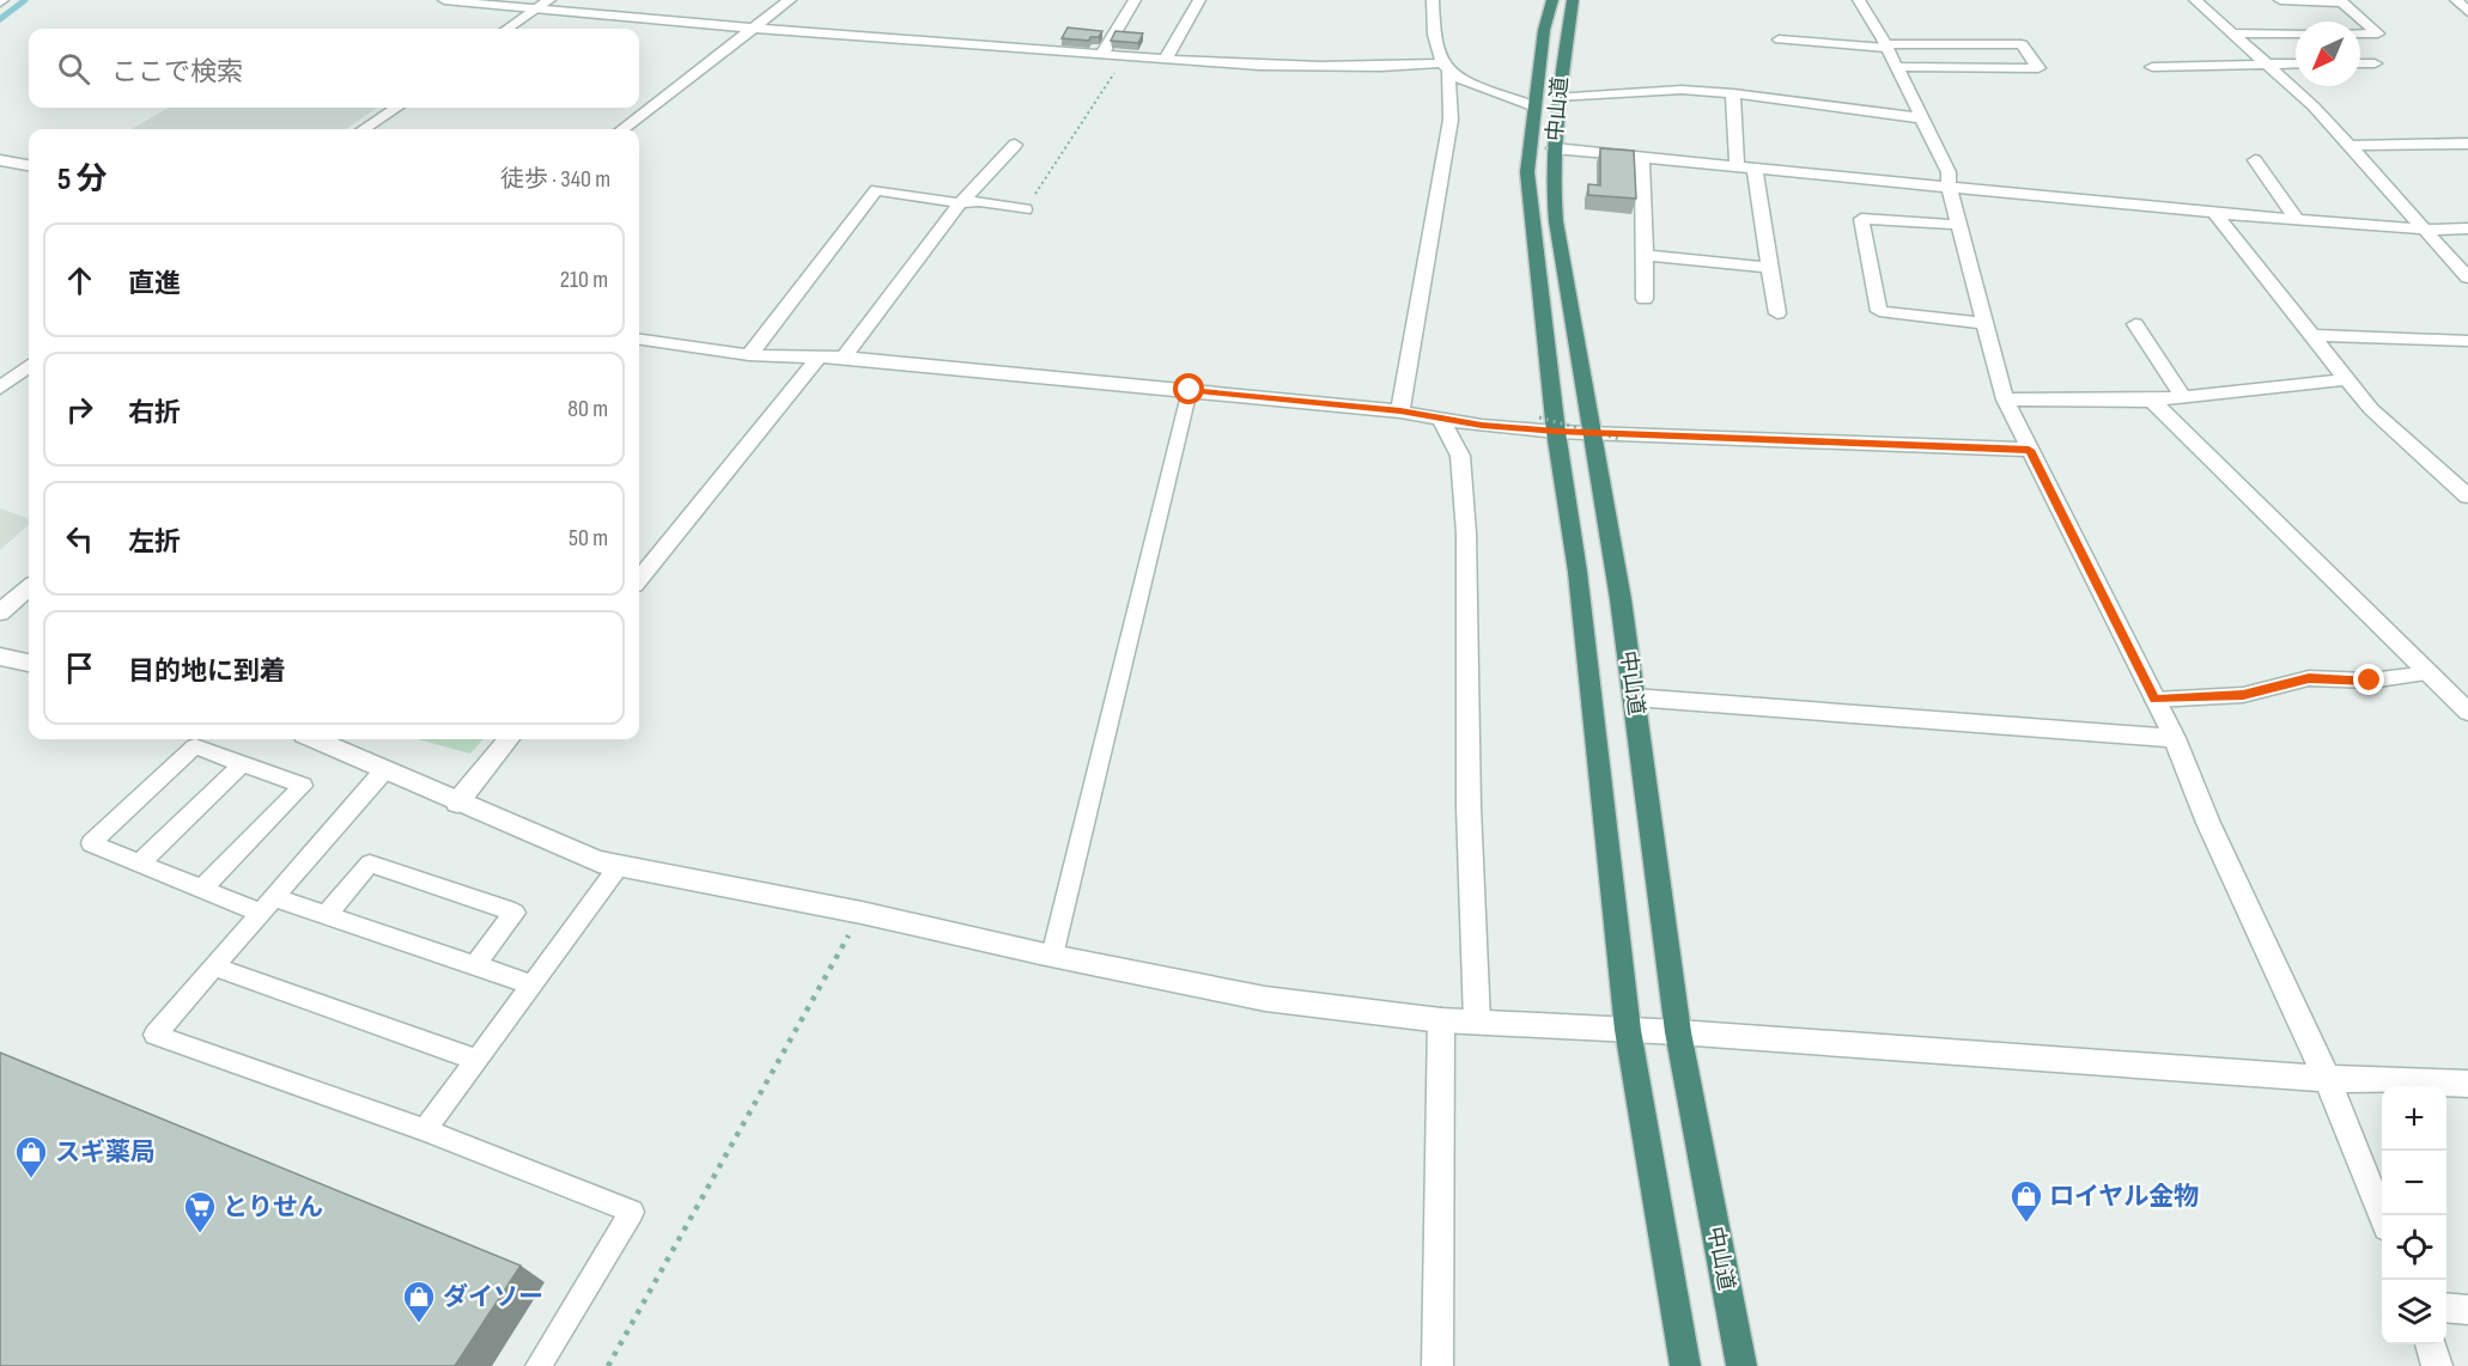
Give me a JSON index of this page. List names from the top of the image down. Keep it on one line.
{"streets":{"highway":["中山道"]},"places":{"shop":["スギ薬局","ロイヤル金物","ダイソー"],"supermarket":["とりせん"]},"north":"bottom left","page":{"search":"ここで検索","heading":["5 分","徒歩 · 340 m"],"list":[["直進","210 m"],["右折","80 m"],["左折","50 m"],"目的地に到着"],"map_buttons":["+","−"]}}
